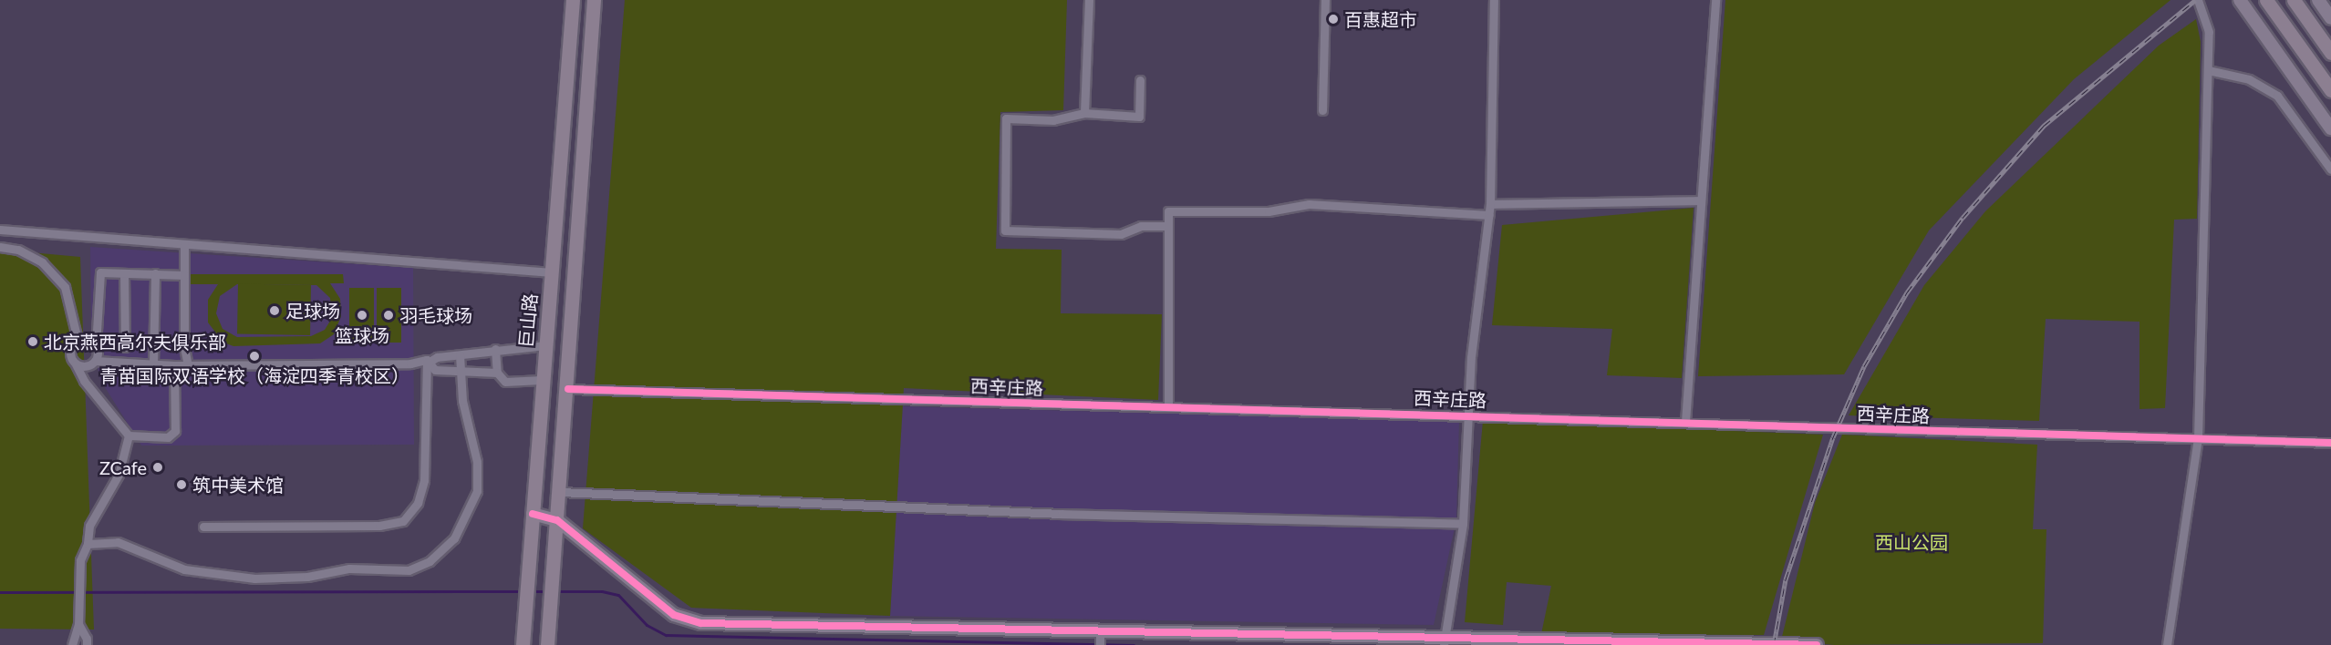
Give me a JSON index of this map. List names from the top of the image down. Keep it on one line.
{"streets":{"main road":["巨山路"],"street":["西辛庄路"]},"parks":["西山公园"],"places":["百惠超市","足球场","篮球场","羽毛球场","北京燕西高尔夫俱乐部","青苗国际双语学校（海淀四季青校区）","ZCafe","筑中美术馆"]}
